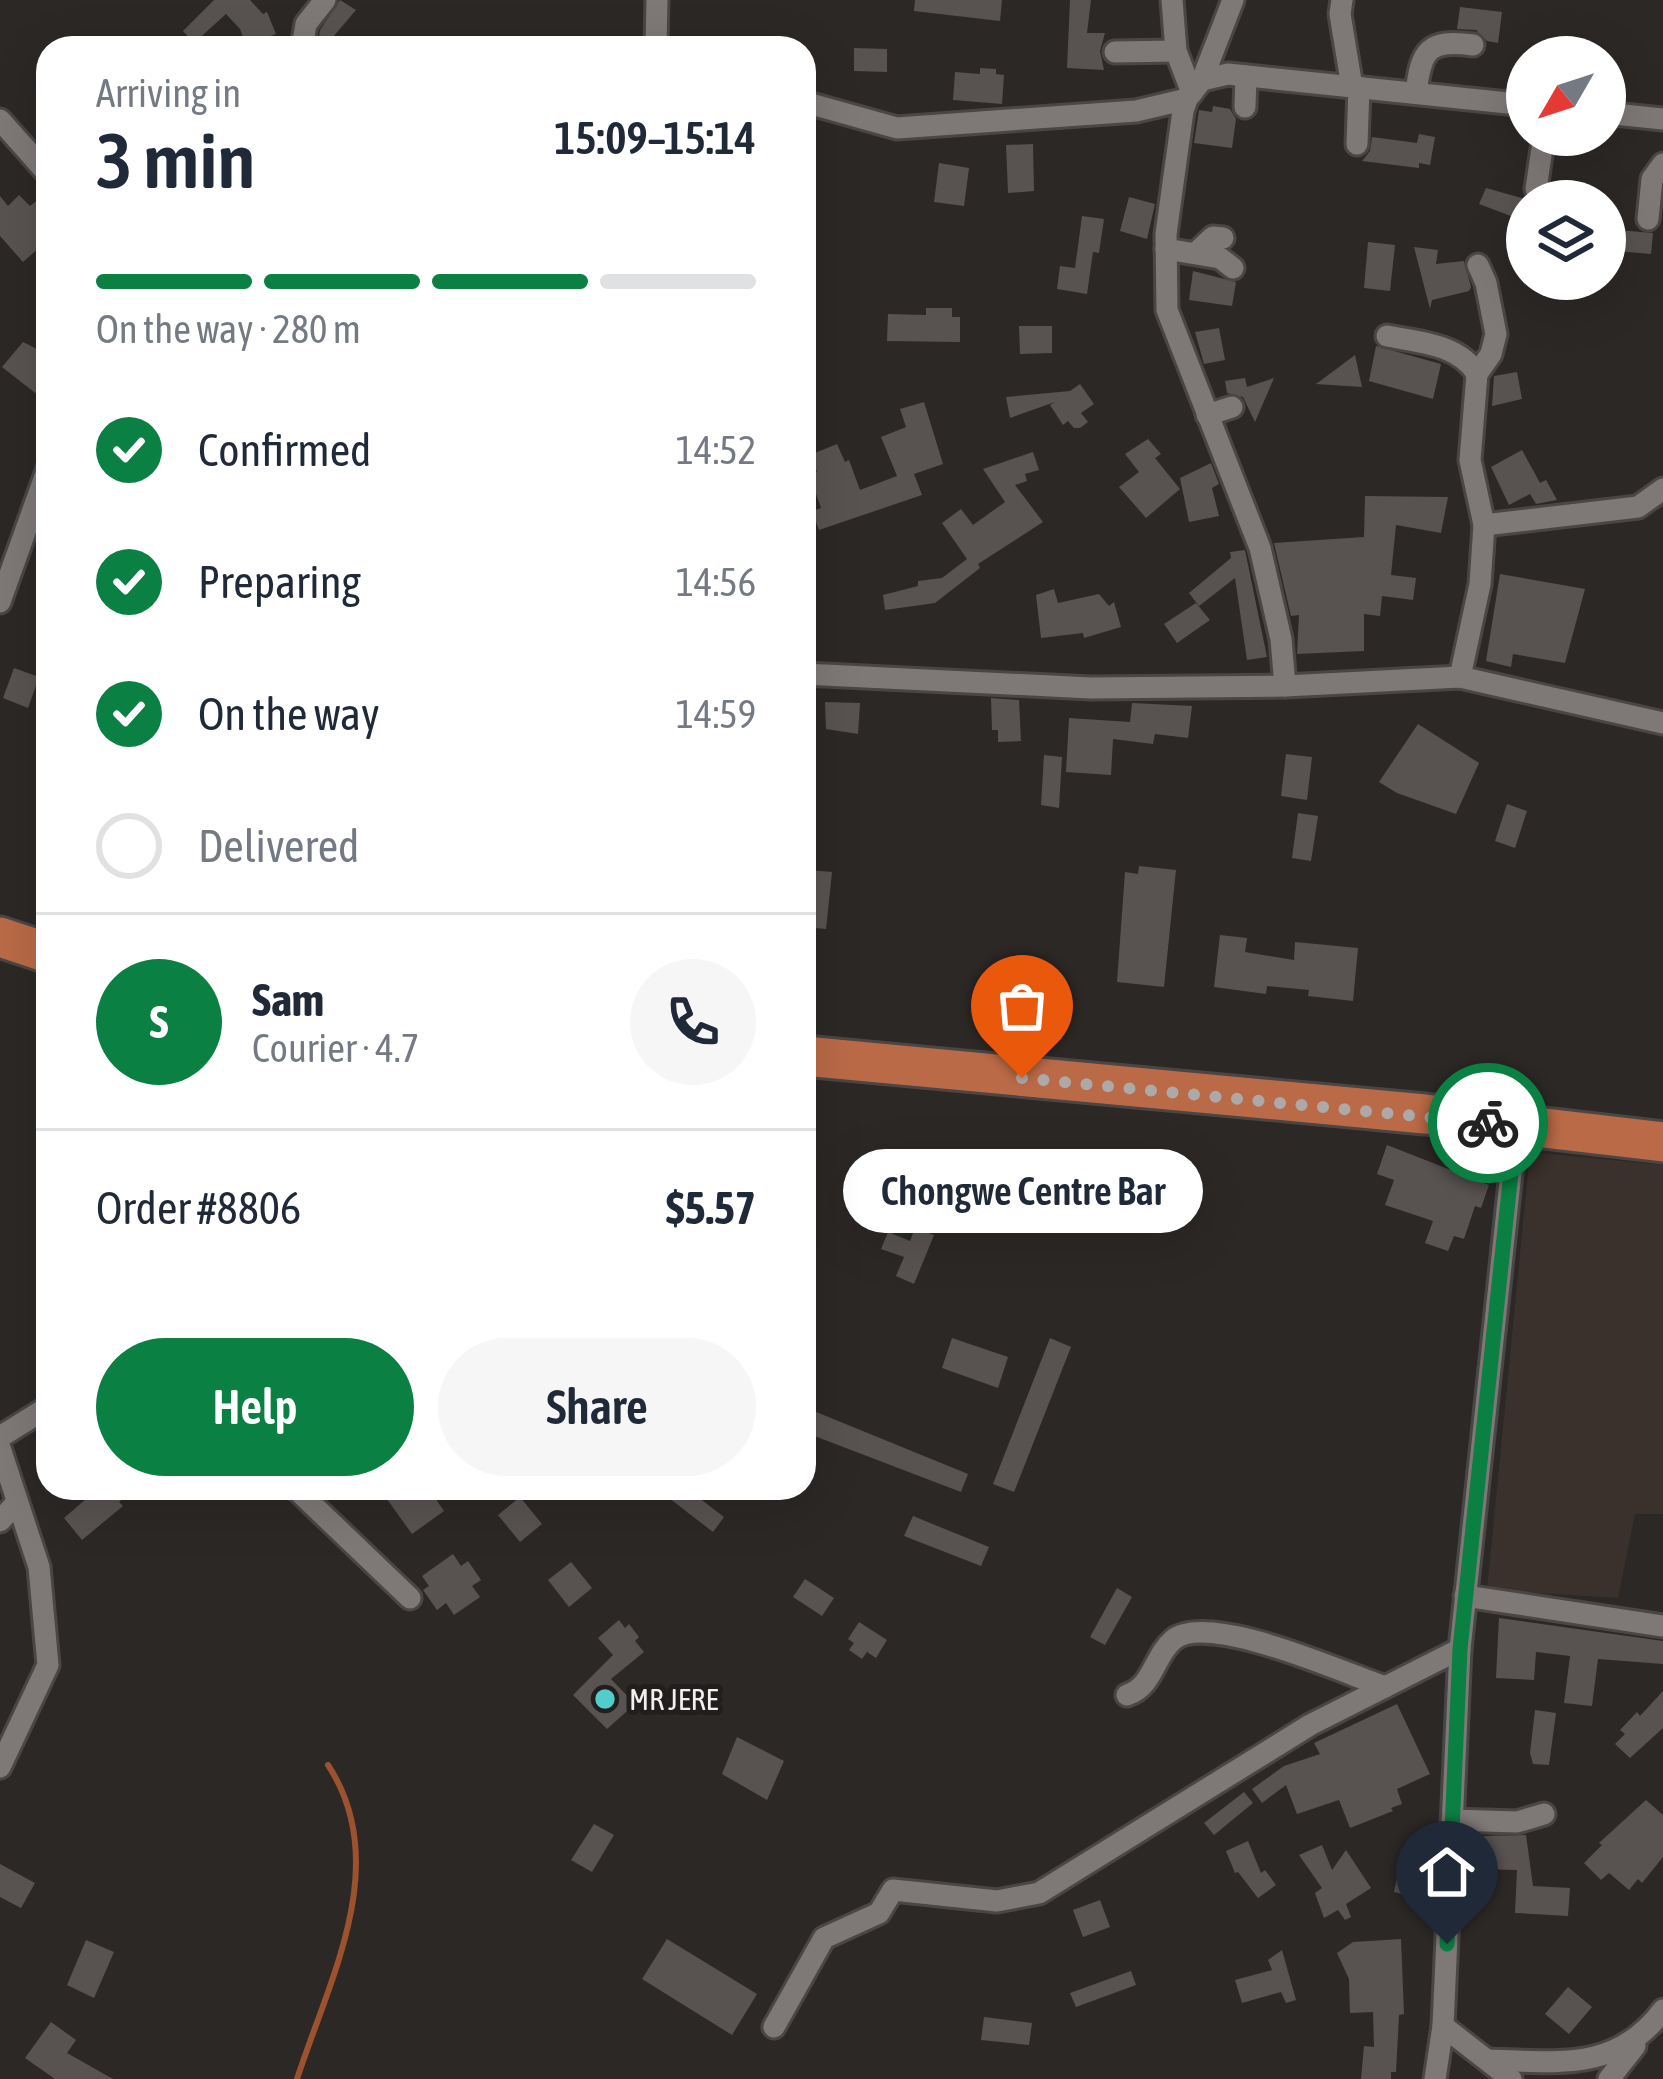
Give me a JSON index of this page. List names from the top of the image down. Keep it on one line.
{"places":["Chongwe Centre Bar","MR JERE"],"north":"bottom left","page":{"heading":["3 min","Arriving in","15:09–15:14"],"panel":["Sam","Courier · 4.7","Order #8806","$5.57"],"bar":"On the way · 280 m","list":[["Confirmed","14:52"],["Preparing","14:56"],["On the way","14:59"],"Delivered"],"round":"S","bubble":"Chongwe Centre Bar","buttons":["Help","Share"]}}
